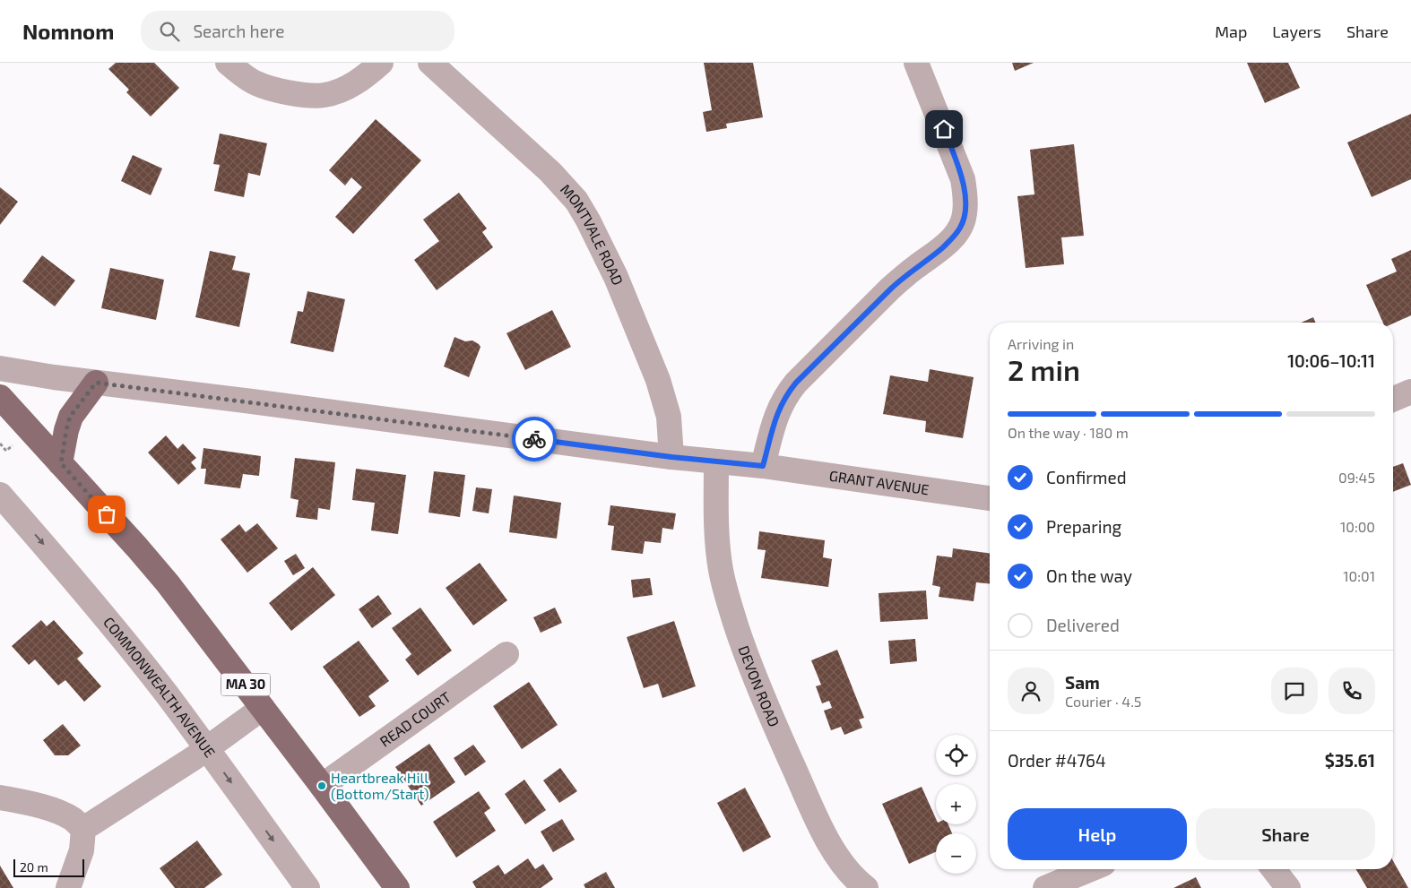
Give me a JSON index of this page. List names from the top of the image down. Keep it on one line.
{"streets":{"main road":["MA 30"],"street":["MONTVALE ROAD","GRANT AVENUE","DEVON ROAD","COMMONWEALTH AVENUE","READ COURT"]},"crossings":[["MONTVALE ROAD","GRANT AVENUE"],["GRANT AVENUE","DEVON ROAD"],["MA 30","READ COURT"]],"one_way":["COMMONWEALTH AVENUE"],"places":["Heartbreak Hill (Bottom/Start)"],"scale_bar":"20 m","page":{"header":"Nomnom","search":"Search here","nav":["Map","Layers","Share"],"heading":["2 min","Arriving in","10:06–10:11"],"panel":["Sam","Courier · 4.5","Order #4764","$35.61"],"bar":"On the way · 180 m","list":[["Confirmed","09:45"],["Preparing","10:00"],["On the way","10:01"],"Delivered"],"map_buttons":["+","−"],"buttons":["Help","Share"],"scale":"20 m"}}
